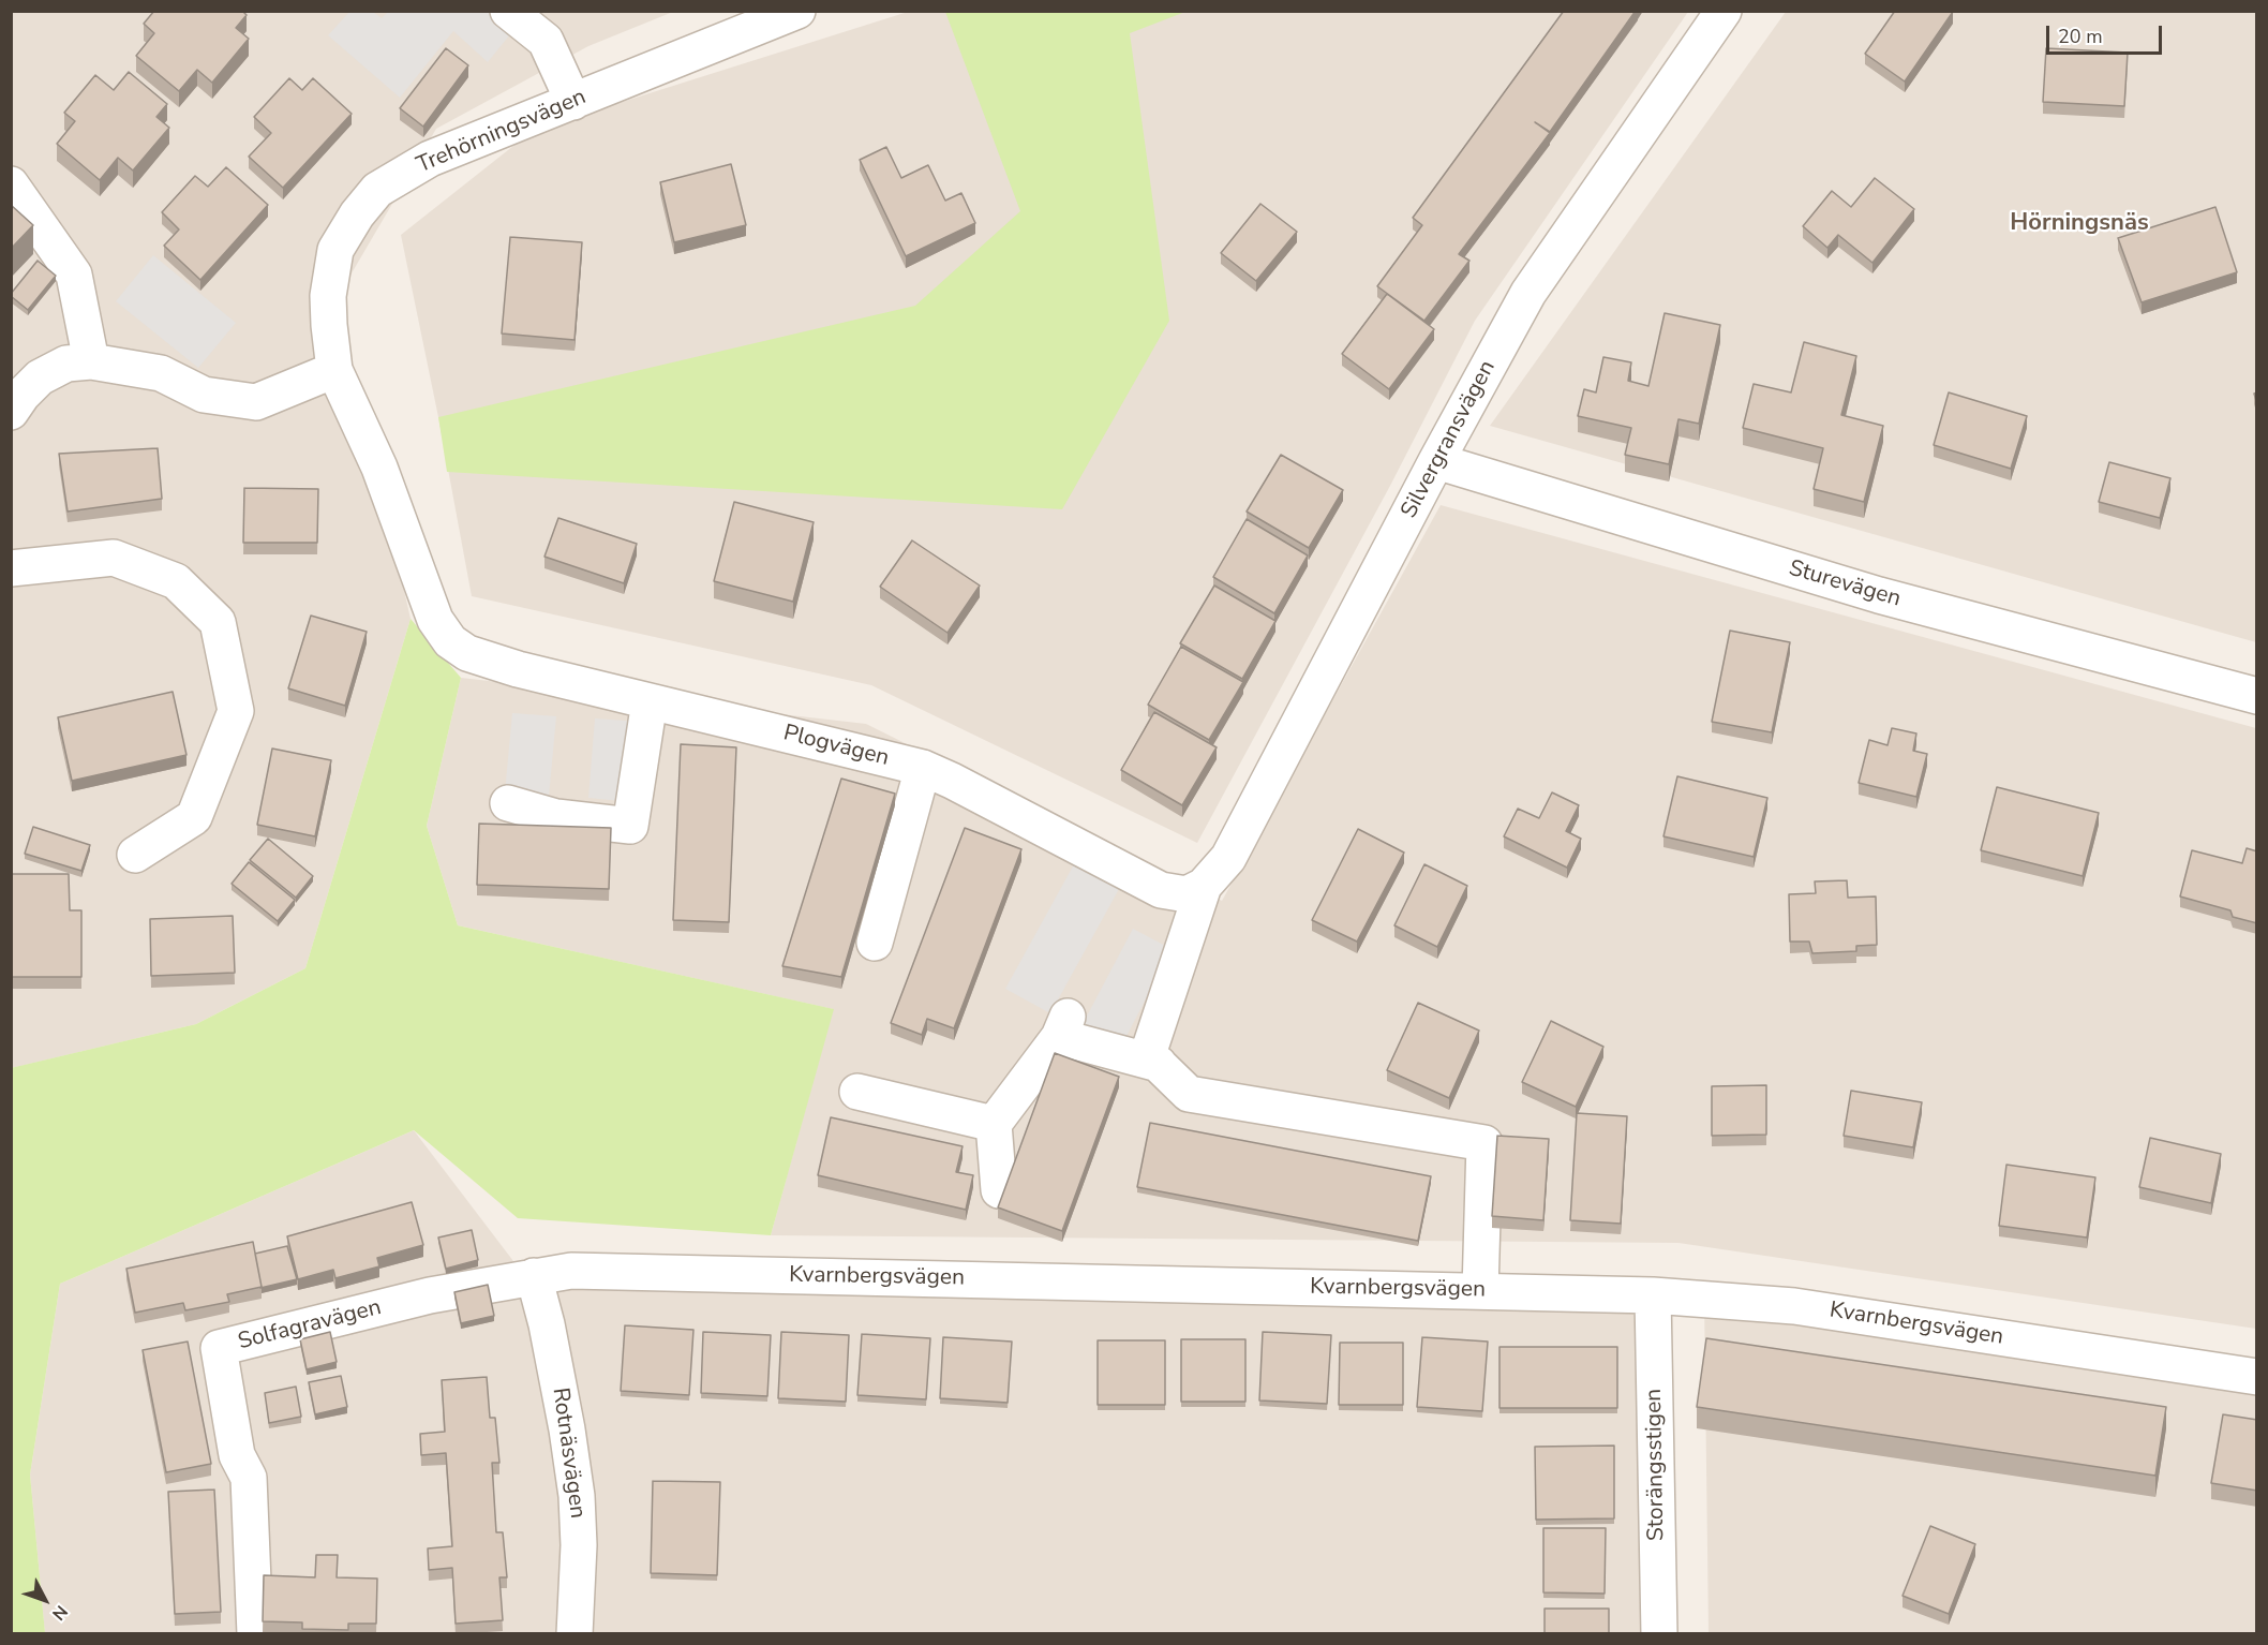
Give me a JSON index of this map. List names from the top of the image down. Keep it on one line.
{"streets":{"street":["Trehörningsvägen","Silvergransvägen","Sturevägen","Plogvägen","Kvarnbergsvägen","Solfagravägen","Rotnäsvägen","Storängsstigen"]},"crossings":[["Trehörningsvägen","Plogvägen"],["Silvergransvägen","Sturevägen"],["Silvergransvägen","Plogvägen"],["Kvarnbergsvägen","Solfagravägen"],["Kvarnbergsvägen","Rotnäsvägen"],["Kvarnbergsvägen","Storängsstigen"],["Solfagravägen","Rotnäsvägen"]],"districts":["Hörningsnäs"],"scale_bar":"20 m","north":"bottom right"}
